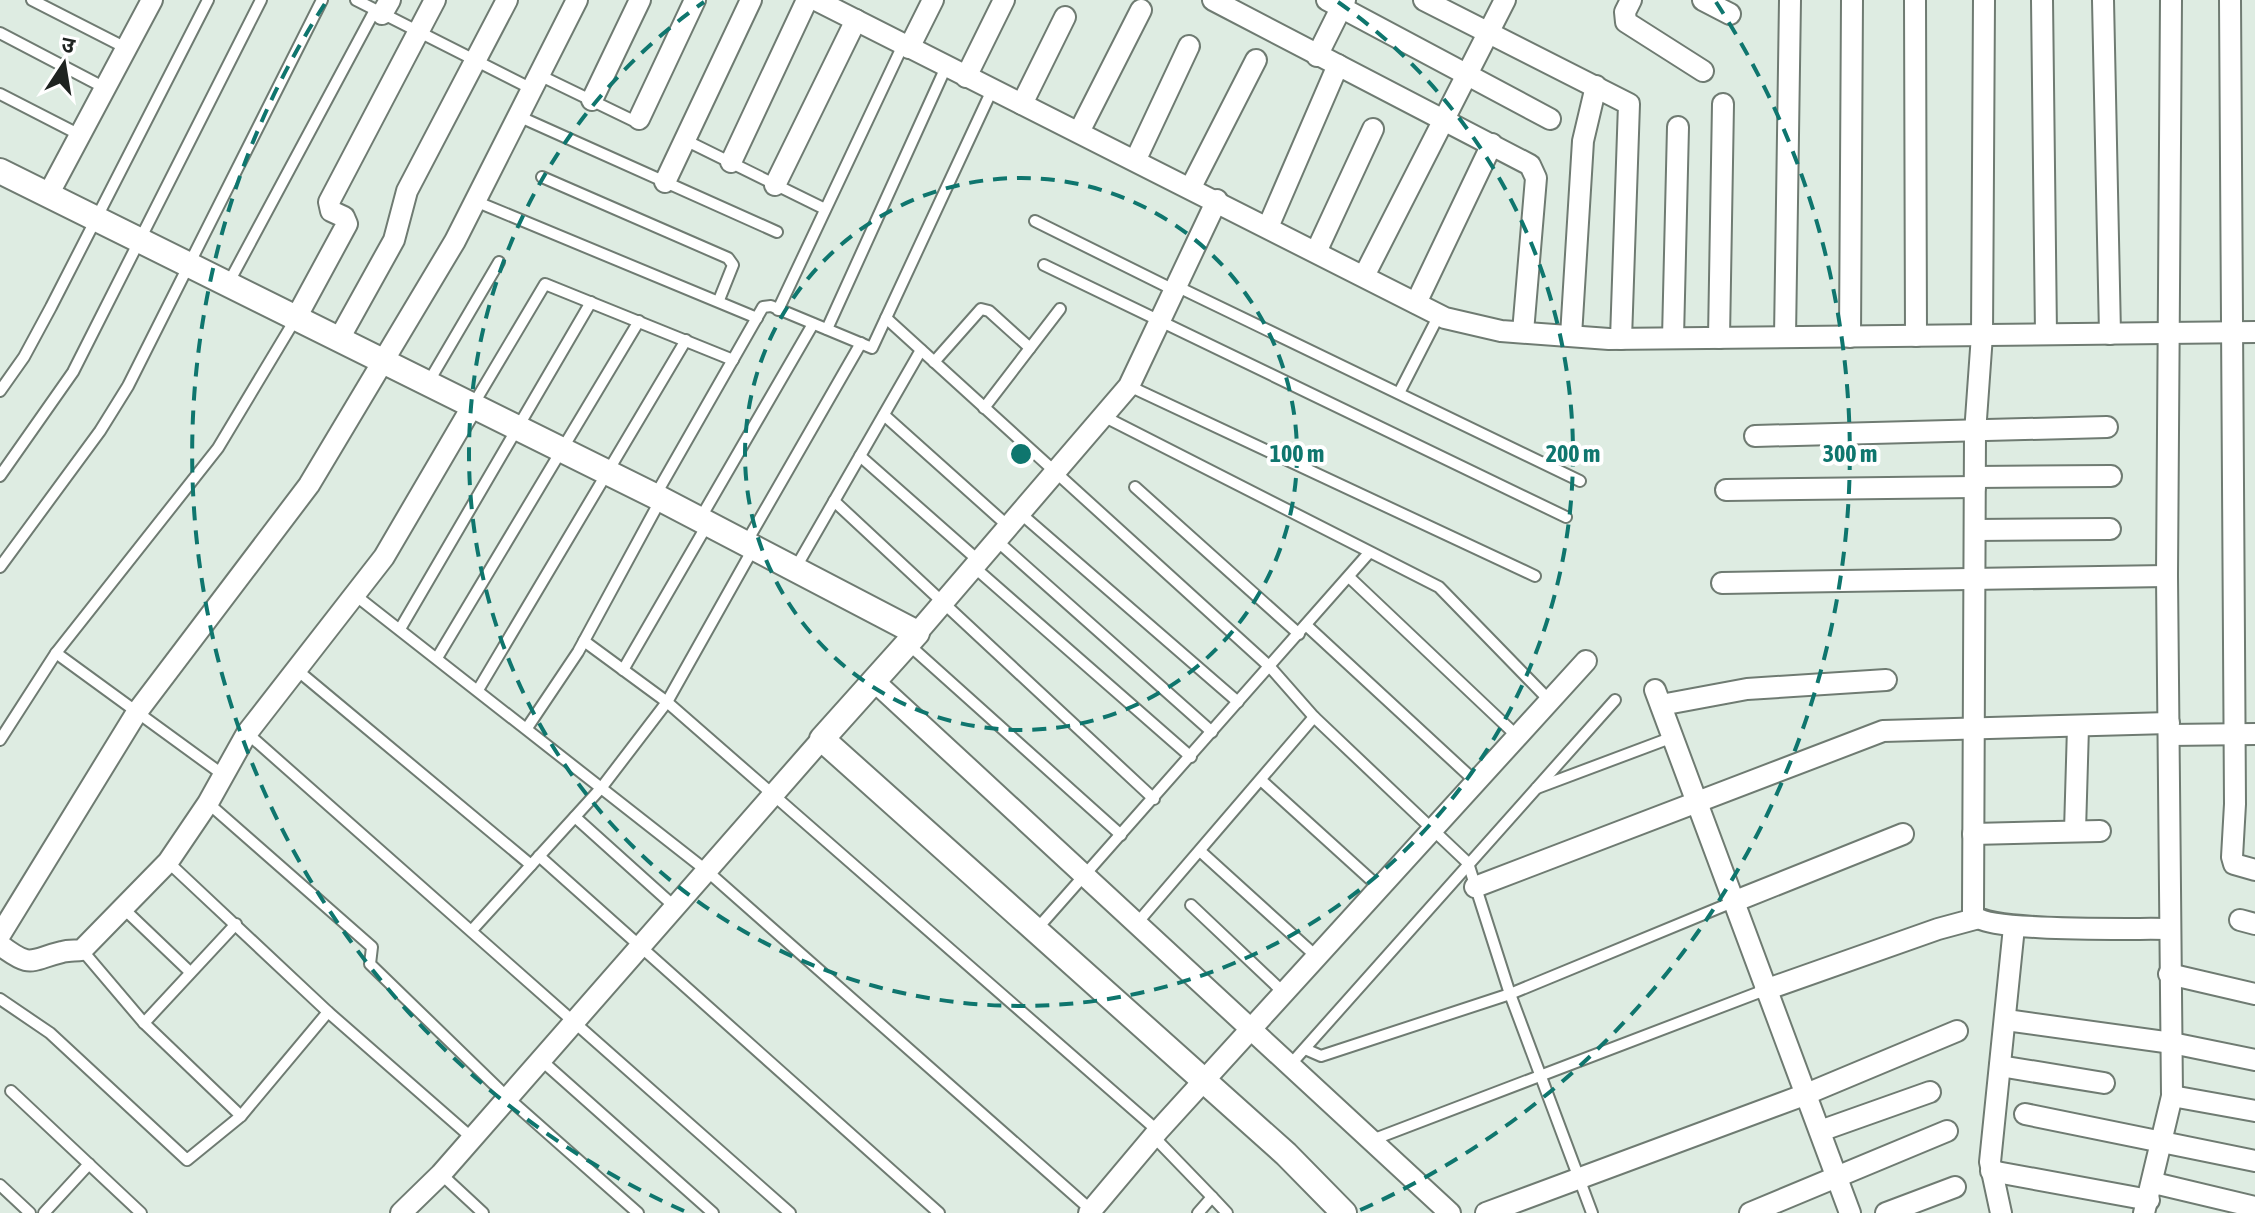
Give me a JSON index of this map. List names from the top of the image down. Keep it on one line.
{"north":"top","rings":["100 m","200 m","300 m"]}
